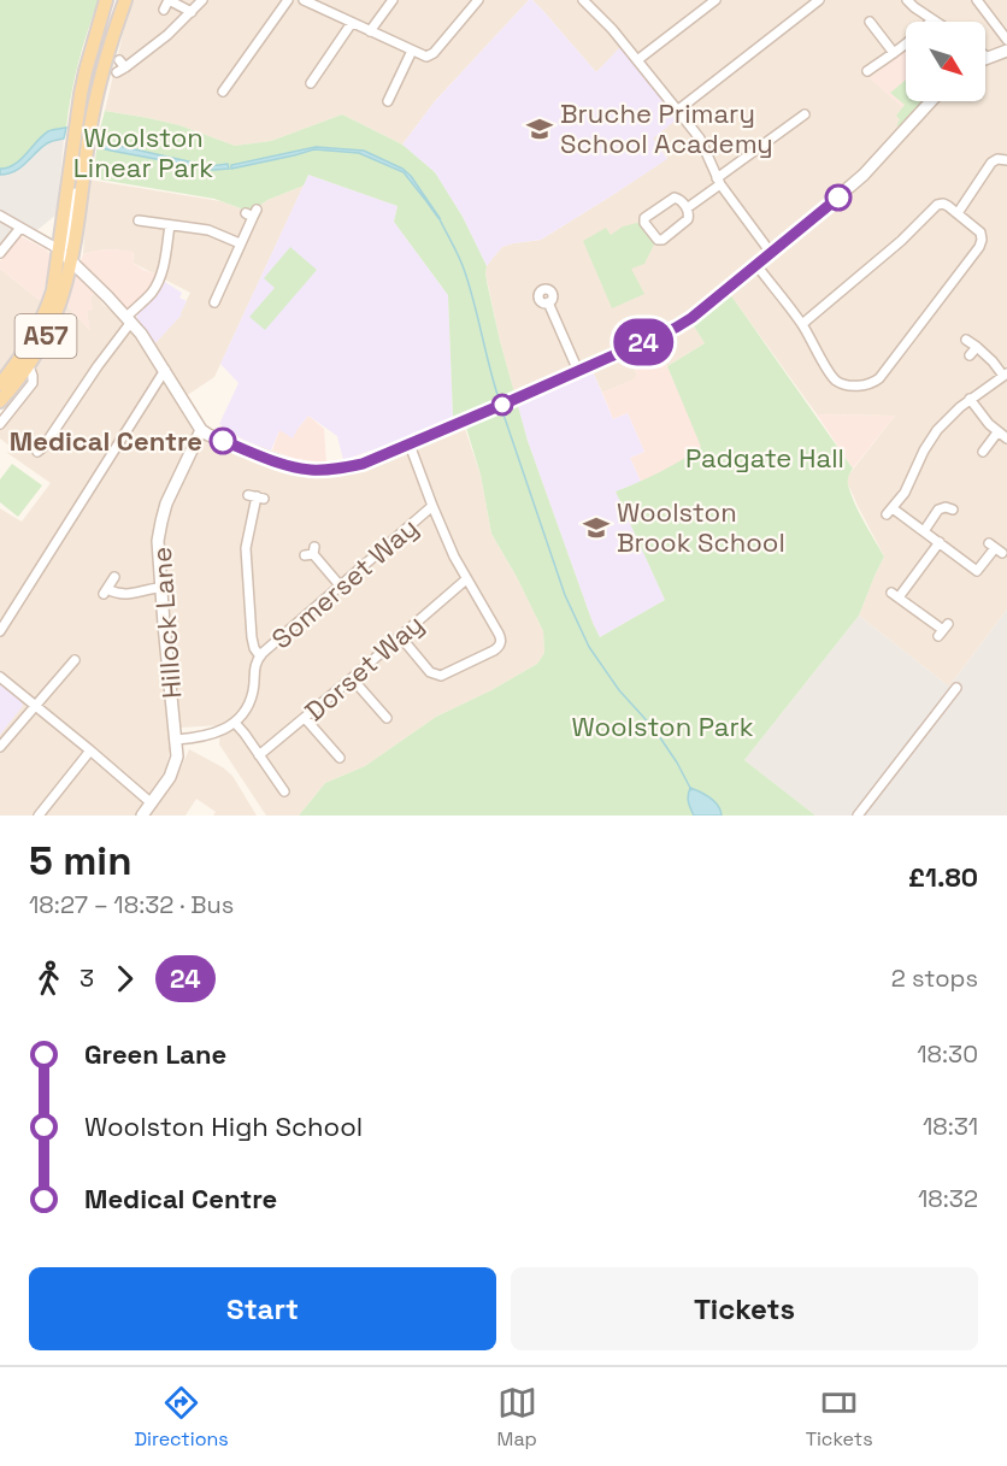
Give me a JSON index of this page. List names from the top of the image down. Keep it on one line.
{"streets":{"main road":["A57"],"street":["Somerset Way","Hillock Lane","Dorset Way"]},"parks":["Woolston Linear Park","Padgate Hall","Woolston Park"],"places":{"school or university":["Bruche Primary School Academy","Woolston Brook School"],"other":["Medical Centre"]},"lines":["bus line 24"],"north":"bottom right","page":{"on_map":"24","heading":["5 min","18:27 – 18:32 · Bus","£1.80"],"legs":["3","24","2 stops"],"list":[{"name":"Green Lane","value":"18:30"},{"name":"Woolston High School","value":"18:31"},{"name":"Medical Centre","value":"18:32"}],"buttons":["Start","Tickets"],"tabs":["Directions","Map","Tickets"]}}
